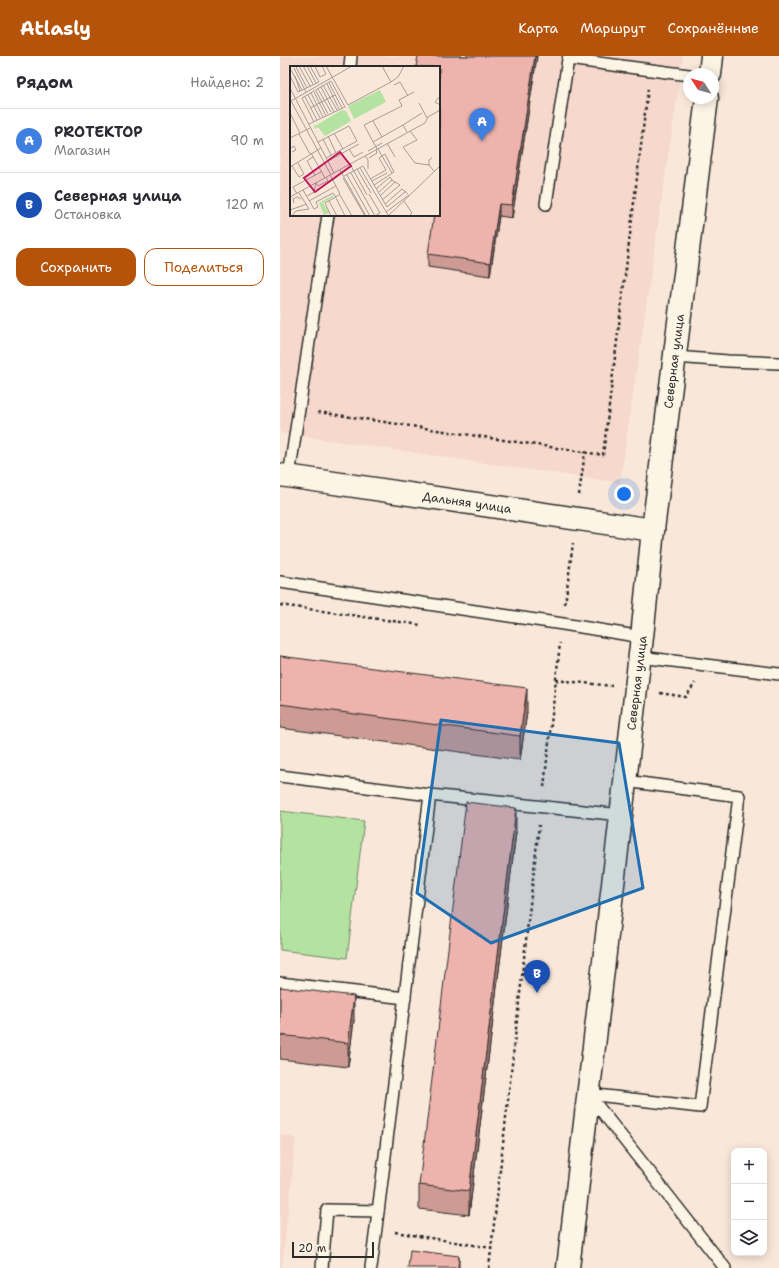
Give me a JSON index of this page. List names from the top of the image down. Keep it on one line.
{"streets":{"street":["Северная улица","Дальняя улица"]},"crossings":[["Северная улица","Дальняя улица"]],"scale_bar":"20 m","north":"top left","page":{"header":"Atlasly","nav":["Карта","Маршрут","Сохранённые"],"heading":["Рядом","Найдено: 2"],"list":[{"mark":"A","name":"PROТЕКТОР","note":"Магазин","value":"90 m"},{"mark":"B","name":"Северная улица","note":"Остановка","value":"120 m"}],"pins":["A","B"],"buttons":["Сохранить","Поделиться"],"map_buttons":["+","−"],"scale":"20 m"}}
